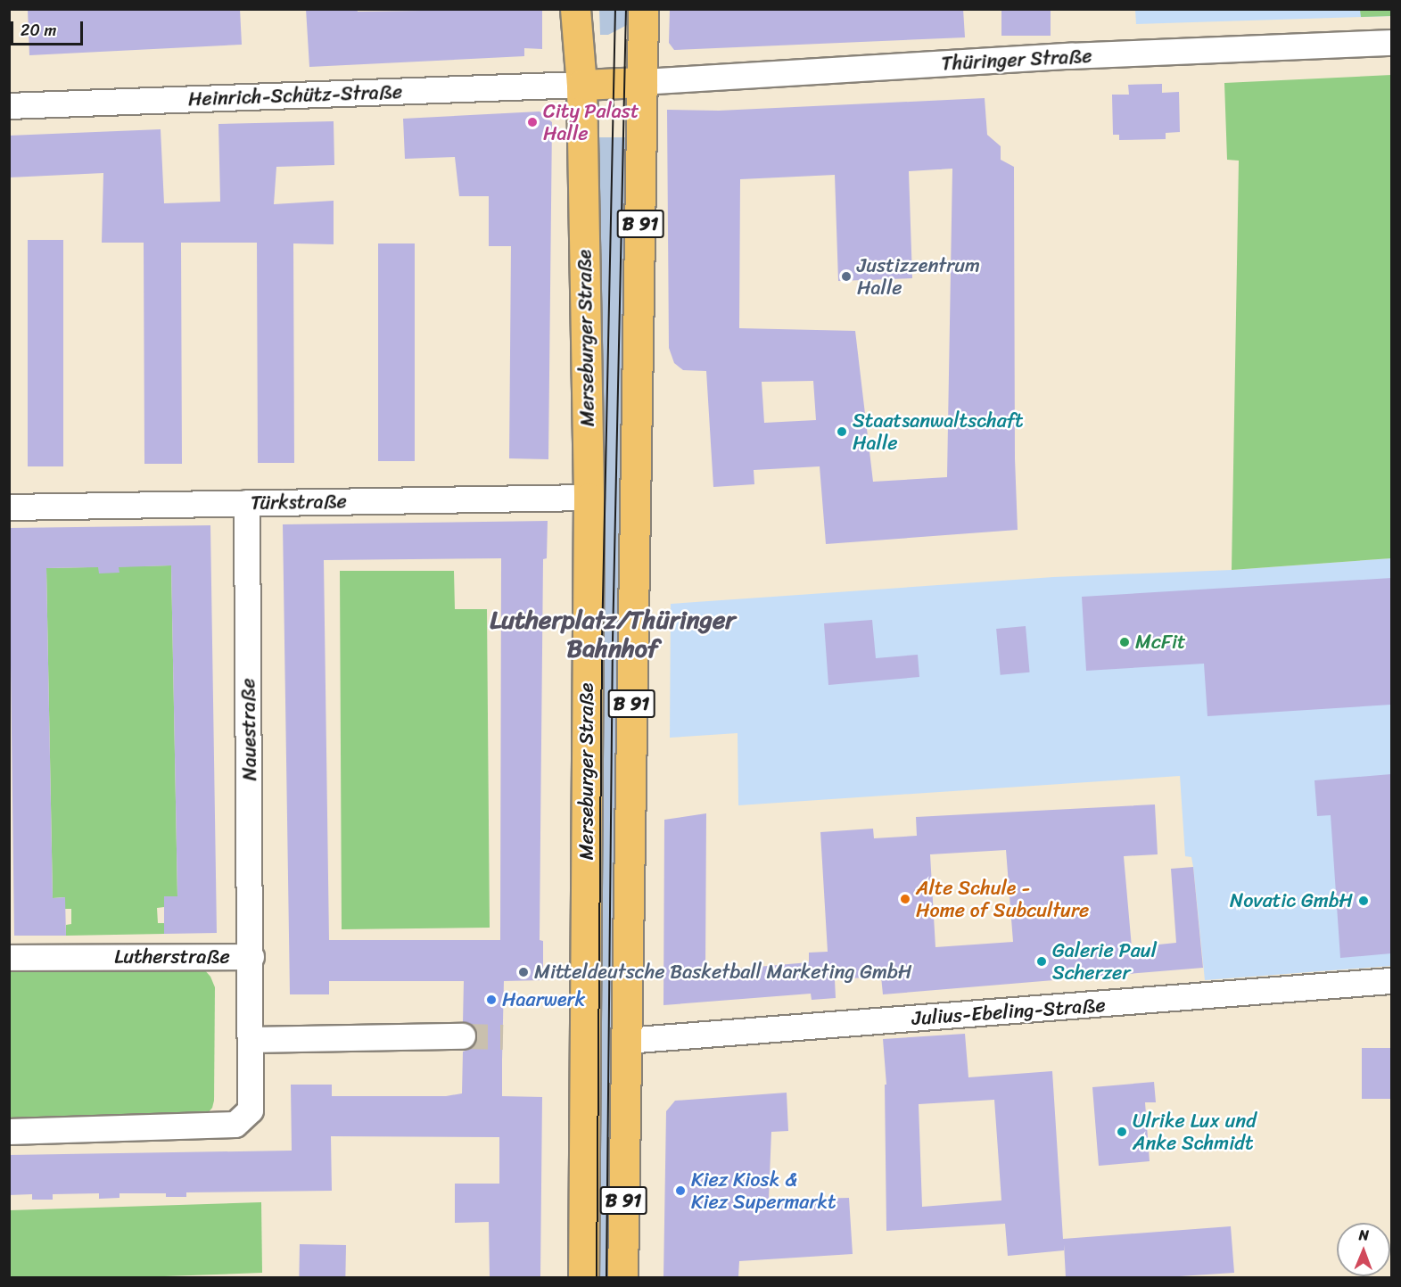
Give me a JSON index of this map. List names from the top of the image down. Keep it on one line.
{"streets":{"main road":["B 91","Merseburger Straße"],"street":["Thüringer Straße","Heinrich-Schütz-Straße","Türkstraße","Nauestraße","Lutherstraße","Julius-Ebeling-Straße"]},"crossings":[["Thüringer Straße","B 91"],["Heinrich-Schütz-Straße","Merseburger Straße"],["B 91","Julius-Ebeling-Straße"],["Merseburger Straße","Türkstraße"],["Türkstraße","Nauestraße"],["Nauestraße","Lutherstraße"]],"districts":["Lutherplatz/Thüringer Bahnhof"],"places":["City Palast Halle","Justizzentrum Halle","Staatsanwaltschaft Halle","McFit","Alte Schule - Home of Subculture","Novatic GmbH","Galerie Paul Scherzer","Mitteldeutsche Basketball Marketing GmbH","Haarwerk","Ulrike Lux und Anke Schmidt","Kiez Kiosk & Kiez Supermarkt"],"scale_bar":"20 m","north":"top"}
